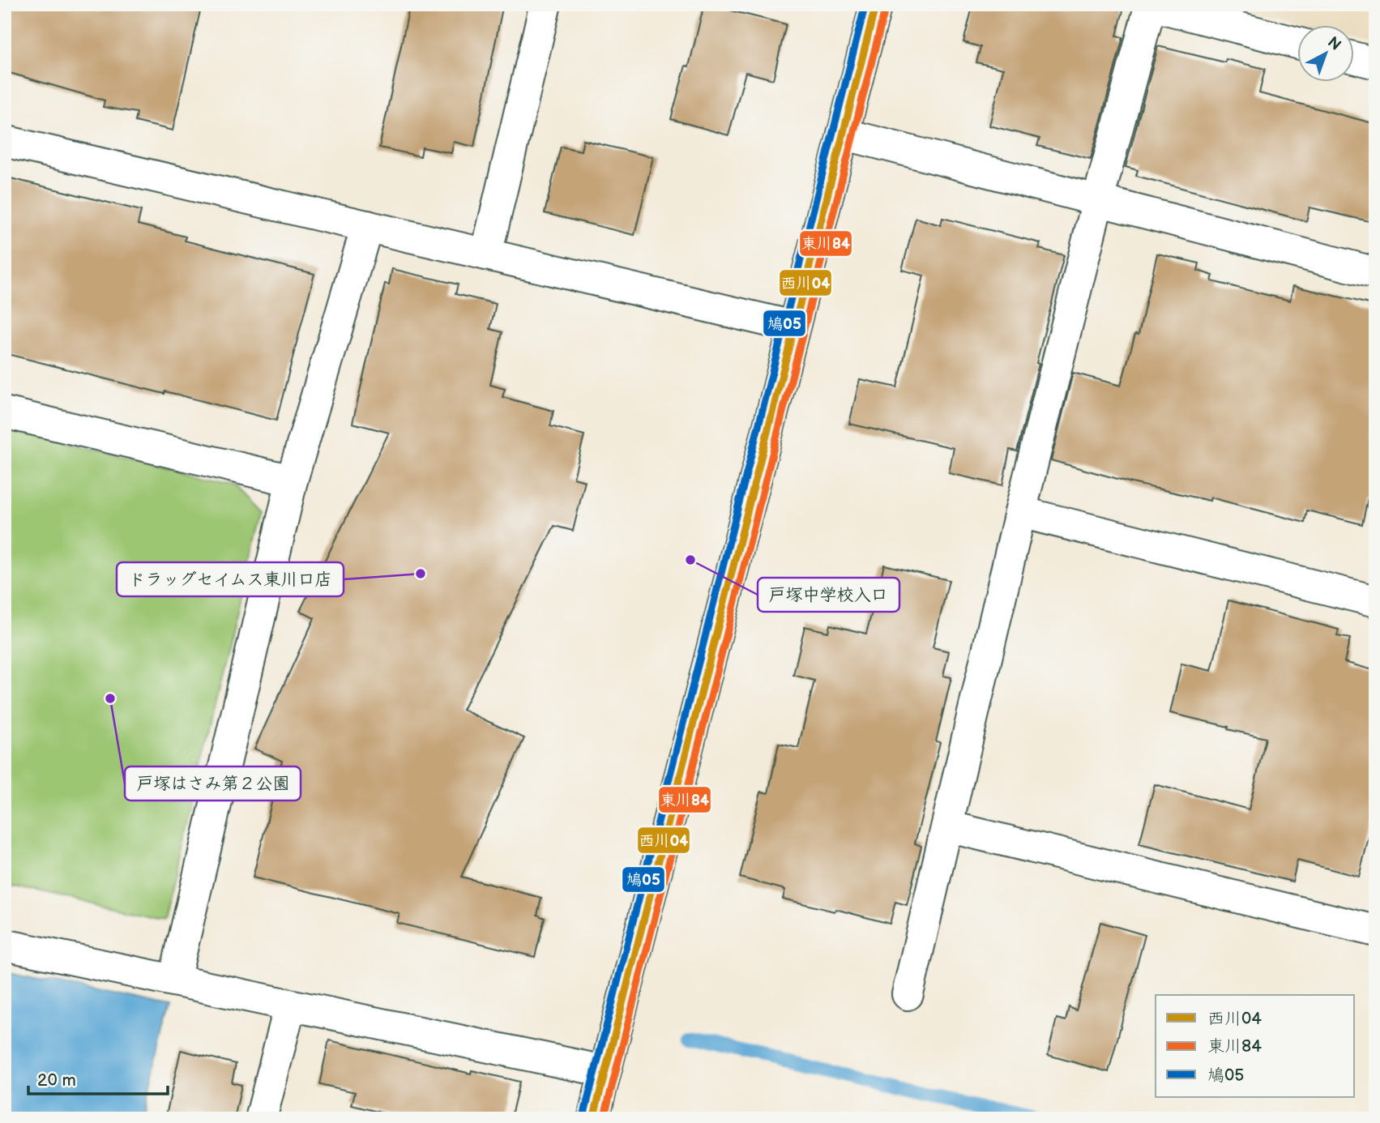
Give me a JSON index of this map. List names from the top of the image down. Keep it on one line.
{"places":["戸塚中学校入口","ドラッグセイムス東川口店","戸塚はさみ第２公園"],"lines":["transit line 西川04","transit line 鳩05","transit line 東川84"],"legend":["西川04","東川84","鳩05"],"scale_bar":"20 m","north":"top right"}
